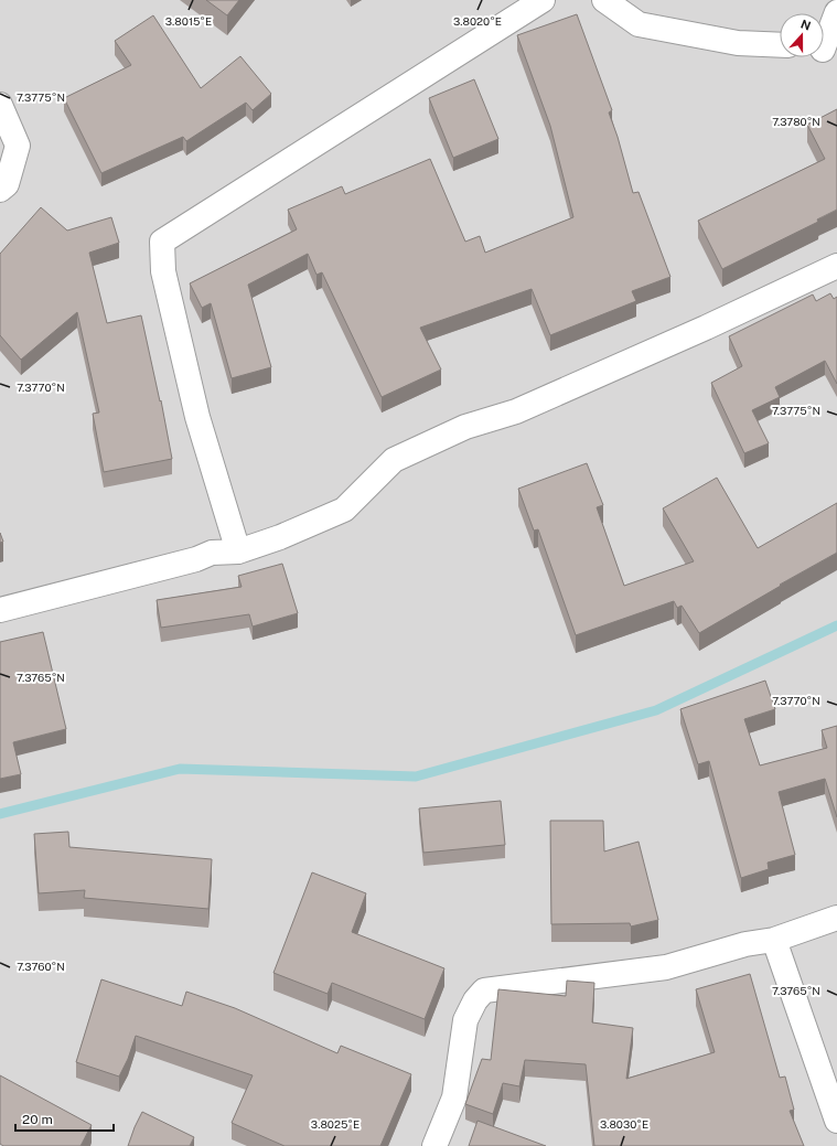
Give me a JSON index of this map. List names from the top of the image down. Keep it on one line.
{"scale_bar":"20 m","north":"top","coordinates":["3.8015°E","3.8020°E","7.3775°N","7.3780°N","7.3770°N","7.3765°N","7.3760°N","3.8025°E","3.8030°E"]}
